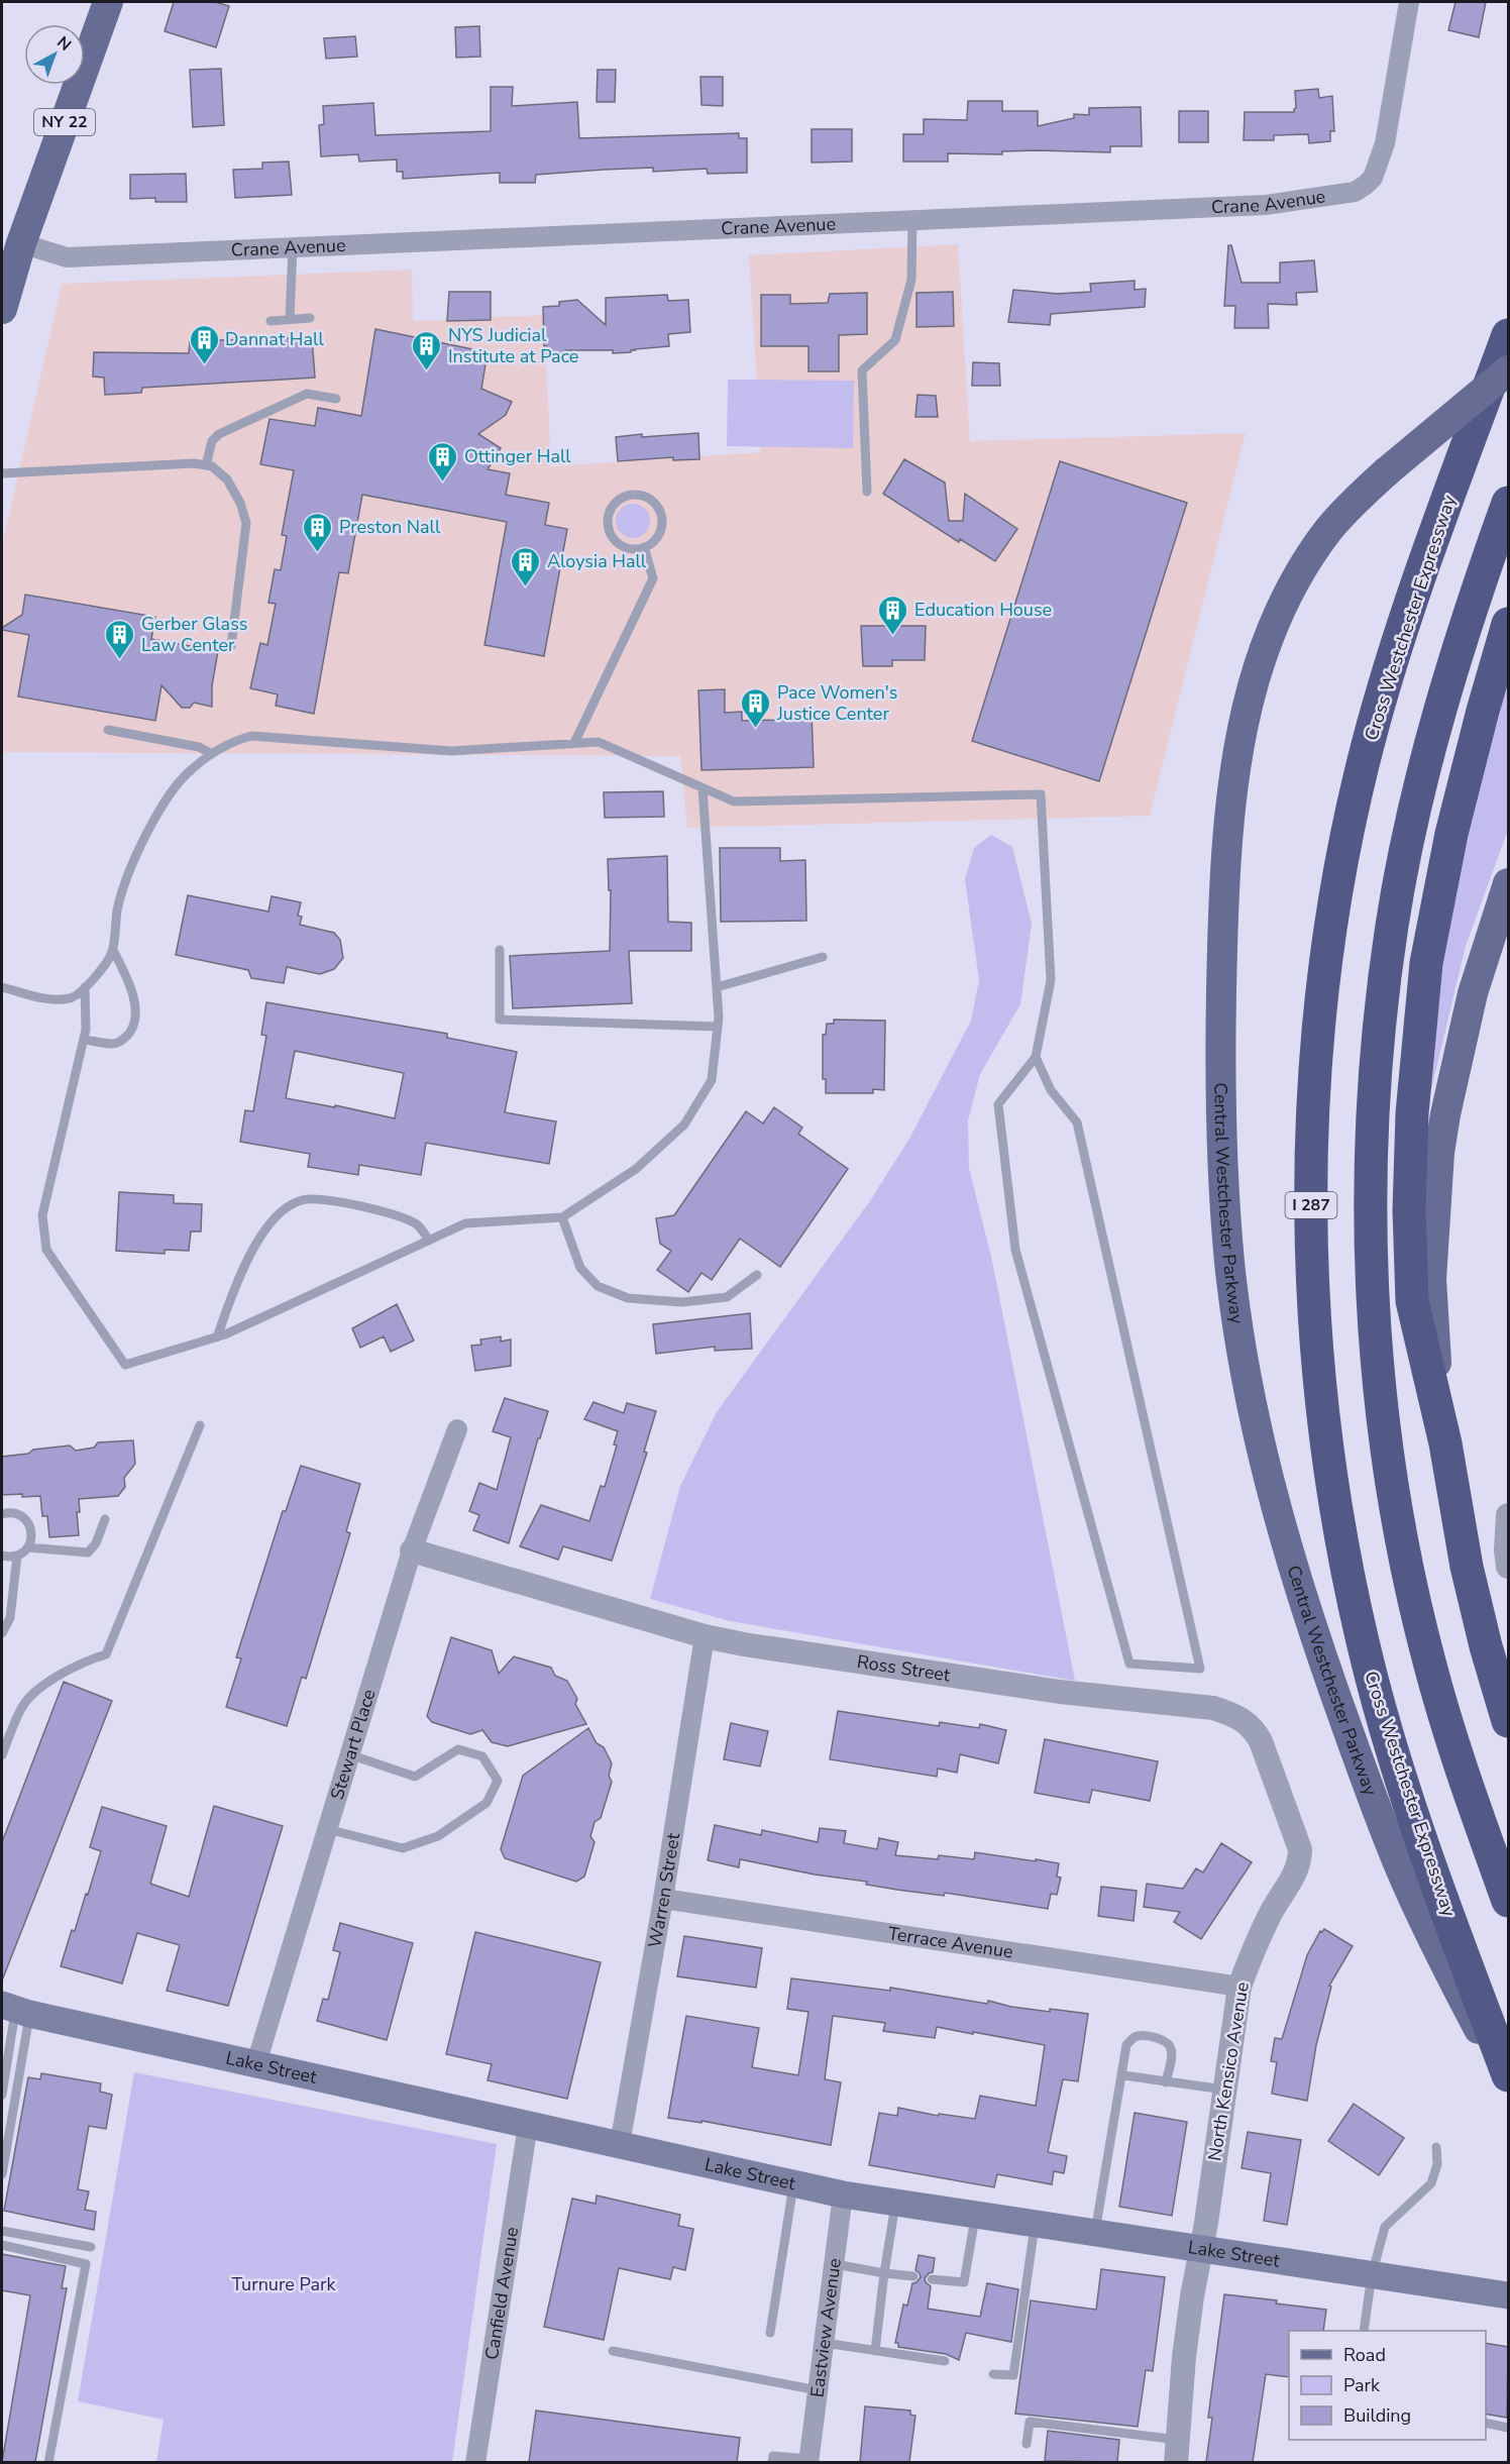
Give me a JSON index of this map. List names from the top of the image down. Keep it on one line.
{"streets":{"highway":["Cross Westchester Expressway","I 287"],"main road":["NY 22","Central Westchester Parkway","Lake Street"],"street":["Crane Avenue","Ross Street","Stewart Place","Warren Street","Terrace Avenue","North Kensico Avenue","Canfield Avenue","Eastview Avenue"]},"crossings":[["NY 22","Crane Avenue"],["Ross Street","Stewart Place"],["Ross Street","Warren Street"],["Ross Street","North Kensico Avenue"],["Stewart Place","Lake Street"],["Warren Street","Terrace Avenue"],["Warren Street","Lake Street"],["Terrace Avenue","North Kensico Avenue"],["Lake Street","North Kensico Avenue"],["Lake Street","Canfield Avenue"],["Lake Street","Eastview Avenue"]],"parks":["Turnure Park"],"places":{"building":["Dannat Hall","NYS Judicial Institute at Pace","Ottinger Hall","Preston Nall","Aloysia Hall","Education House","Gerber Glass Law Center","Pace Women's Justice Center"]},"legend":["Road","Park","Building"],"north":"top right"}
